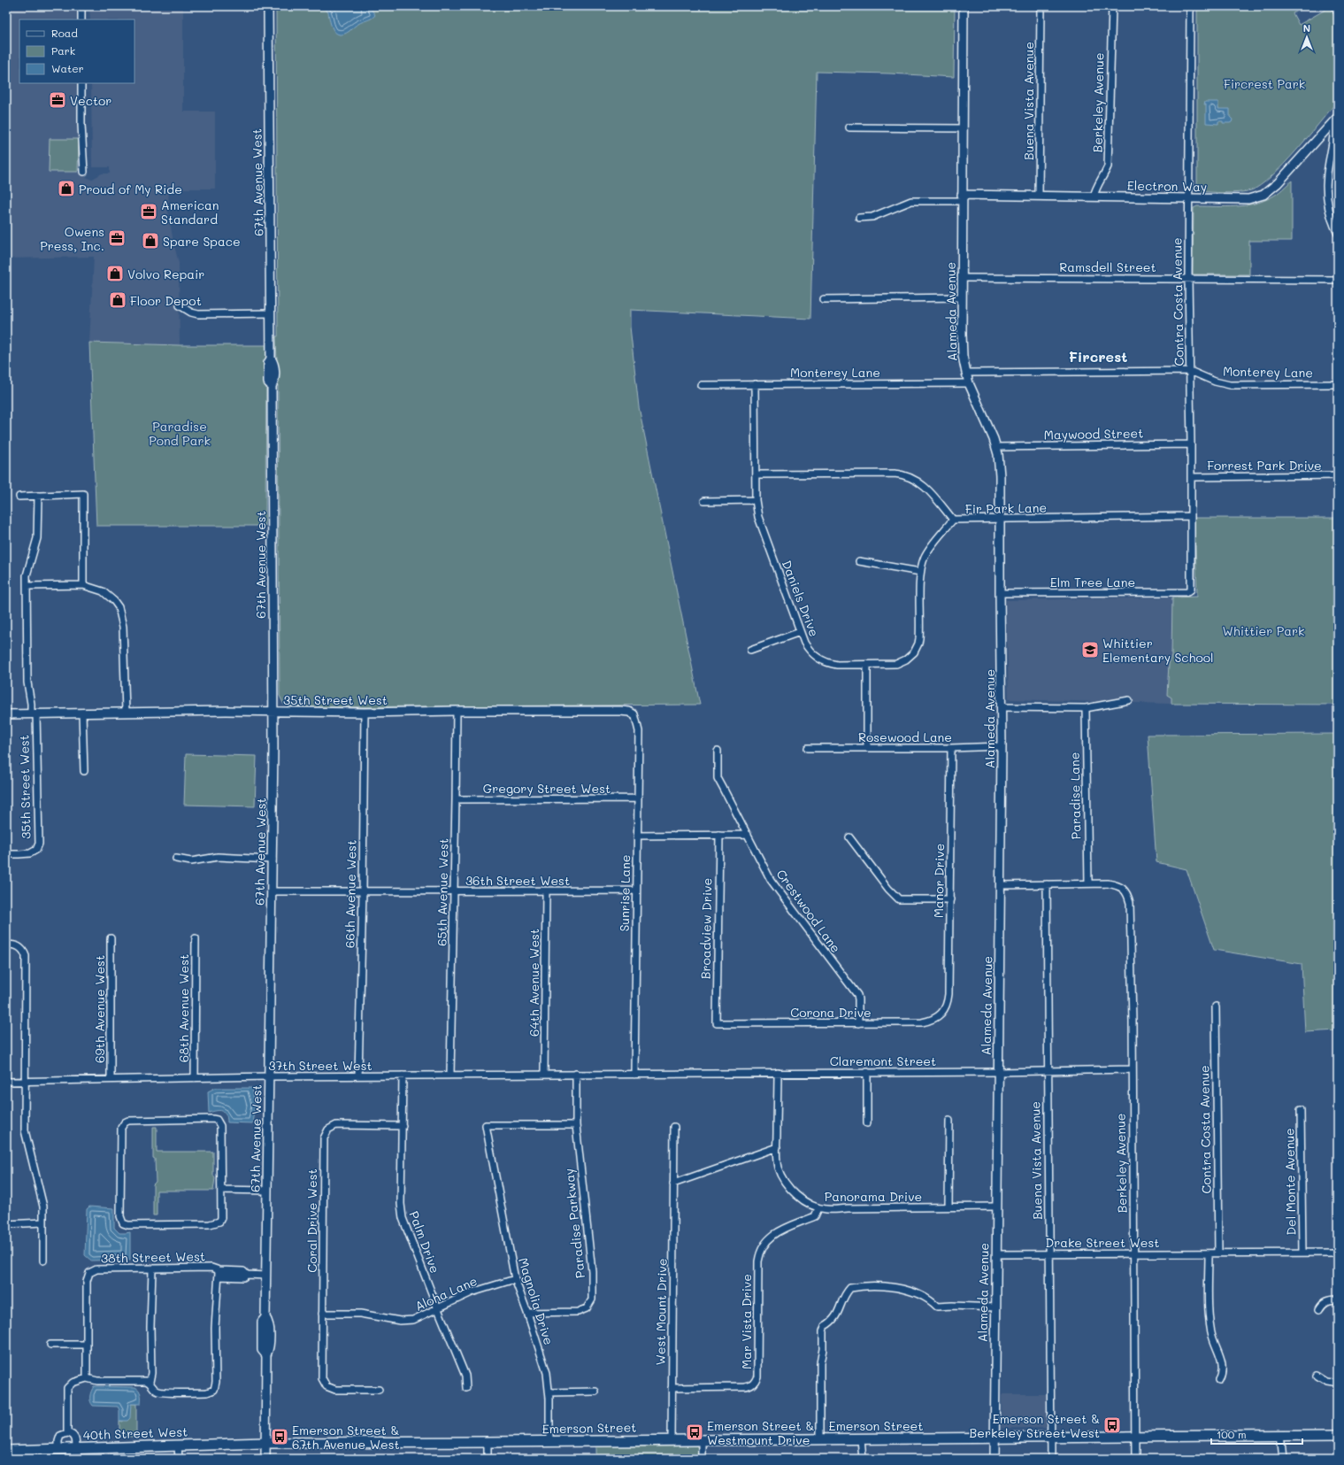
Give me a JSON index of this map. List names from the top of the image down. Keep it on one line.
{"streets":{"main road":["Emerson Street","40th Street West"],"street":["Buena Vista Avenue","Berkeley Avenue","67th Avenue West","Electron Way","Ramsdell Street","Contra Costa Avenue","Alameda Avenue","Monterey Lane","Maywood Street","Forrest Park Drive","Fir Park Lane","Elm Tree Lane","Daniels Drive","35th Street West","Rosewood Lane","Gregory Street West","Paradise Lane","36th Street West","Manor Drive","65th Avenue West","Sunrise Lane","66th Avenue West","Crestwood Lane","Broadview Drive","64th Avenue West","68th Avenue West","69th Avenue West","Corona Drive","Claremont Street","37th Street West","Del Monte Avenue","Panorama Drive","Coral Drive West","Paradise Parkway","Palm Drive","Drake Street West","38th Street West","Aloha Lane","Magnolia Drive","West Mount Drive","Mar Vista Drive"]},"crossings":[["Buena Vista Avenue","Electron Way"],["Buena Vista Avenue","Claremont Street"],["Buena Vista Avenue","Drake Street West"],["Buena Vista Avenue","Emerson Street"],["Berkeley Avenue","Electron Way"],["Berkeley Avenue","Paradise Lane"],["Berkeley Avenue","Claremont Street"],["Berkeley Avenue","Drake Street West"],["Berkeley Avenue","Emerson Street"],["67th Avenue West","35th Street West"],["67th Avenue West","36th Street West"],["67th Avenue West","37th Street West"],["67th Avenue West","38th Street West"],["67th Avenue West","Emerson Street"],["67th Avenue West","40th Street West"],["Electron Way","Contra Costa Avenue"],["Electron Way","Alameda Avenue"],["Ramsdell Street","Contra Costa Avenue"],["Ramsdell Street","Alameda Avenue"],["Contra Costa Avenue","Monterey Lane"],["Contra Costa Avenue","Maywood Street"],["Contra Costa Avenue","Forrest Park Drive"],["Contra Costa Avenue","Fir Park Lane"],["Contra Costa Avenue","Elm Tree Lane"],["Contra Costa Avenue","Drake Street West"],["Alameda Avenue","Monterey Lane"],["Alameda Avenue","Maywood Street"],["Alameda Avenue","Fir Park Lane"],["Alameda Avenue","Elm Tree Lane"],["Alameda Avenue","Rosewood Lane"],["Alameda Avenue","Claremont Street"],["Alameda Avenue","Panorama Drive"],["Alameda Avenue","Drake Street West"],["Alameda Avenue","Emerson Street"],["Monterey Lane","Daniels Drive"],["Fir Park Lane","Daniels Drive"],["35th Street West","65th Avenue West"],["35th Street West","Sunrise Lane"],["35th Street West","66th Avenue West"],["Rosewood Lane","Manor Drive"],["Gregory Street West","65th Avenue West"],["Gregory Street West","Sunrise Lane"],["36th Street West","65th Avenue West"],["36th Street West","Sunrise Lane"],["36th Street West","66th Avenue West"],["36th Street West","64th Avenue West"],["Manor Drive","Corona Drive"],["65th Avenue West","37th Street West"],["Sunrise Lane","Claremont Street"],["Sunrise Lane","37th Street West"],["66th Avenue West","37th Street West"],["Crestwood Lane","Corona Drive"],["Broadview Drive","Corona Drive"],["64th Avenue West","37th Street West"],["68th Avenue West","37th Street West"],["69th Avenue West","37th Street West"],["Claremont Street","37th Street West"],["Claremont Street","Panorama Drive"],["37th Street West","Paradise Parkway"],["37th Street West","Palm Drive"],["Panorama Drive","Mar Vista Drive"],["Coral Drive West","Palm Drive"],["Coral Drive West","Aloha Lane"],["Paradise Parkway","Magnolia Drive"],["Palm Drive","Aloha Lane"],["Aloha Lane","Magnolia Drive"],["Magnolia Drive","Emerson Street"],["West Mount Drive","Mar Vista Drive"],["West Mount Drive","Emerson Street"],["Emerson Street","40th Street West"]],"districts":["Fircrest"],"parks":["Fircrest Park","Paradise Pond Park","Whittier Park"],"places":{"office":["Vector","American Standard","Owens Press, Inc."],"shop":["Proud of My Ride","Spare Space","Volvo Repair","Floor Depot"],"school or university":["Whittier Elementary School"],"bus stop":["Emerson Street & Berkeley Street West","Emerson Street & Westmount Drive","Emerson Street & 67th Avenue West"]},"legend":["Road","Park","Water"],"scale_bar":"100 m","north":"top"}
